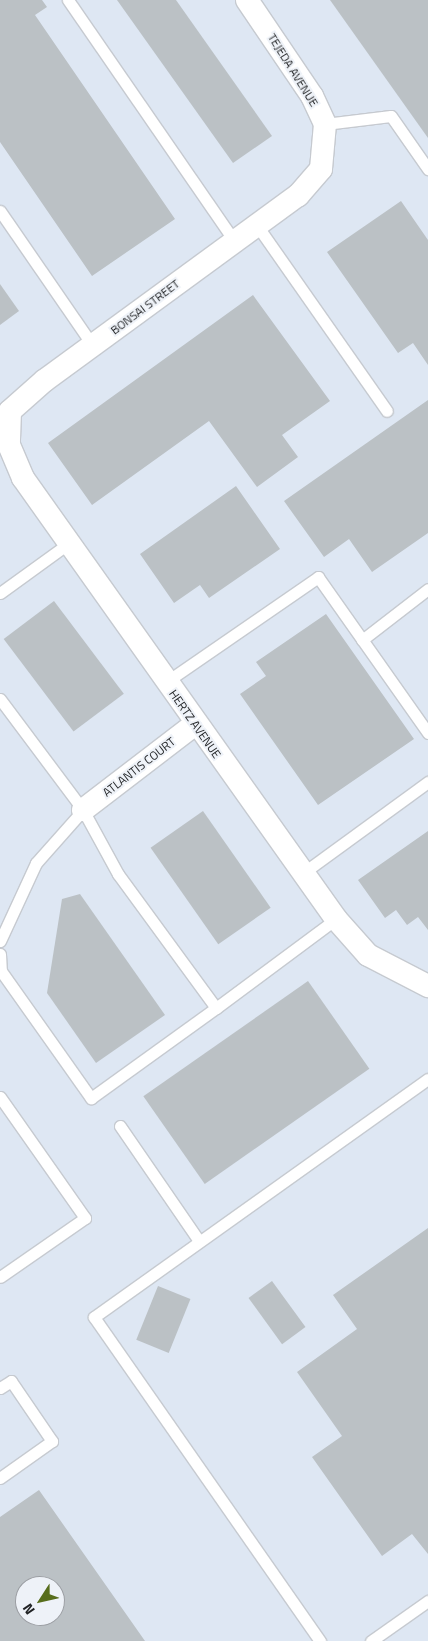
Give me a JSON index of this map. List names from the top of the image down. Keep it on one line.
{"streets":{"street":["TEJEDA AVENUE","BONSAI STREET","HERTZ AVENUE","ATLANTIS COURT"]},"crossings":[["TEJEDA AVENUE","BONSAI STREET"],["BONSAI STREET","HERTZ AVENUE"],["HERTZ AVENUE","ATLANTIS COURT"]],"north":"bottom left"}
